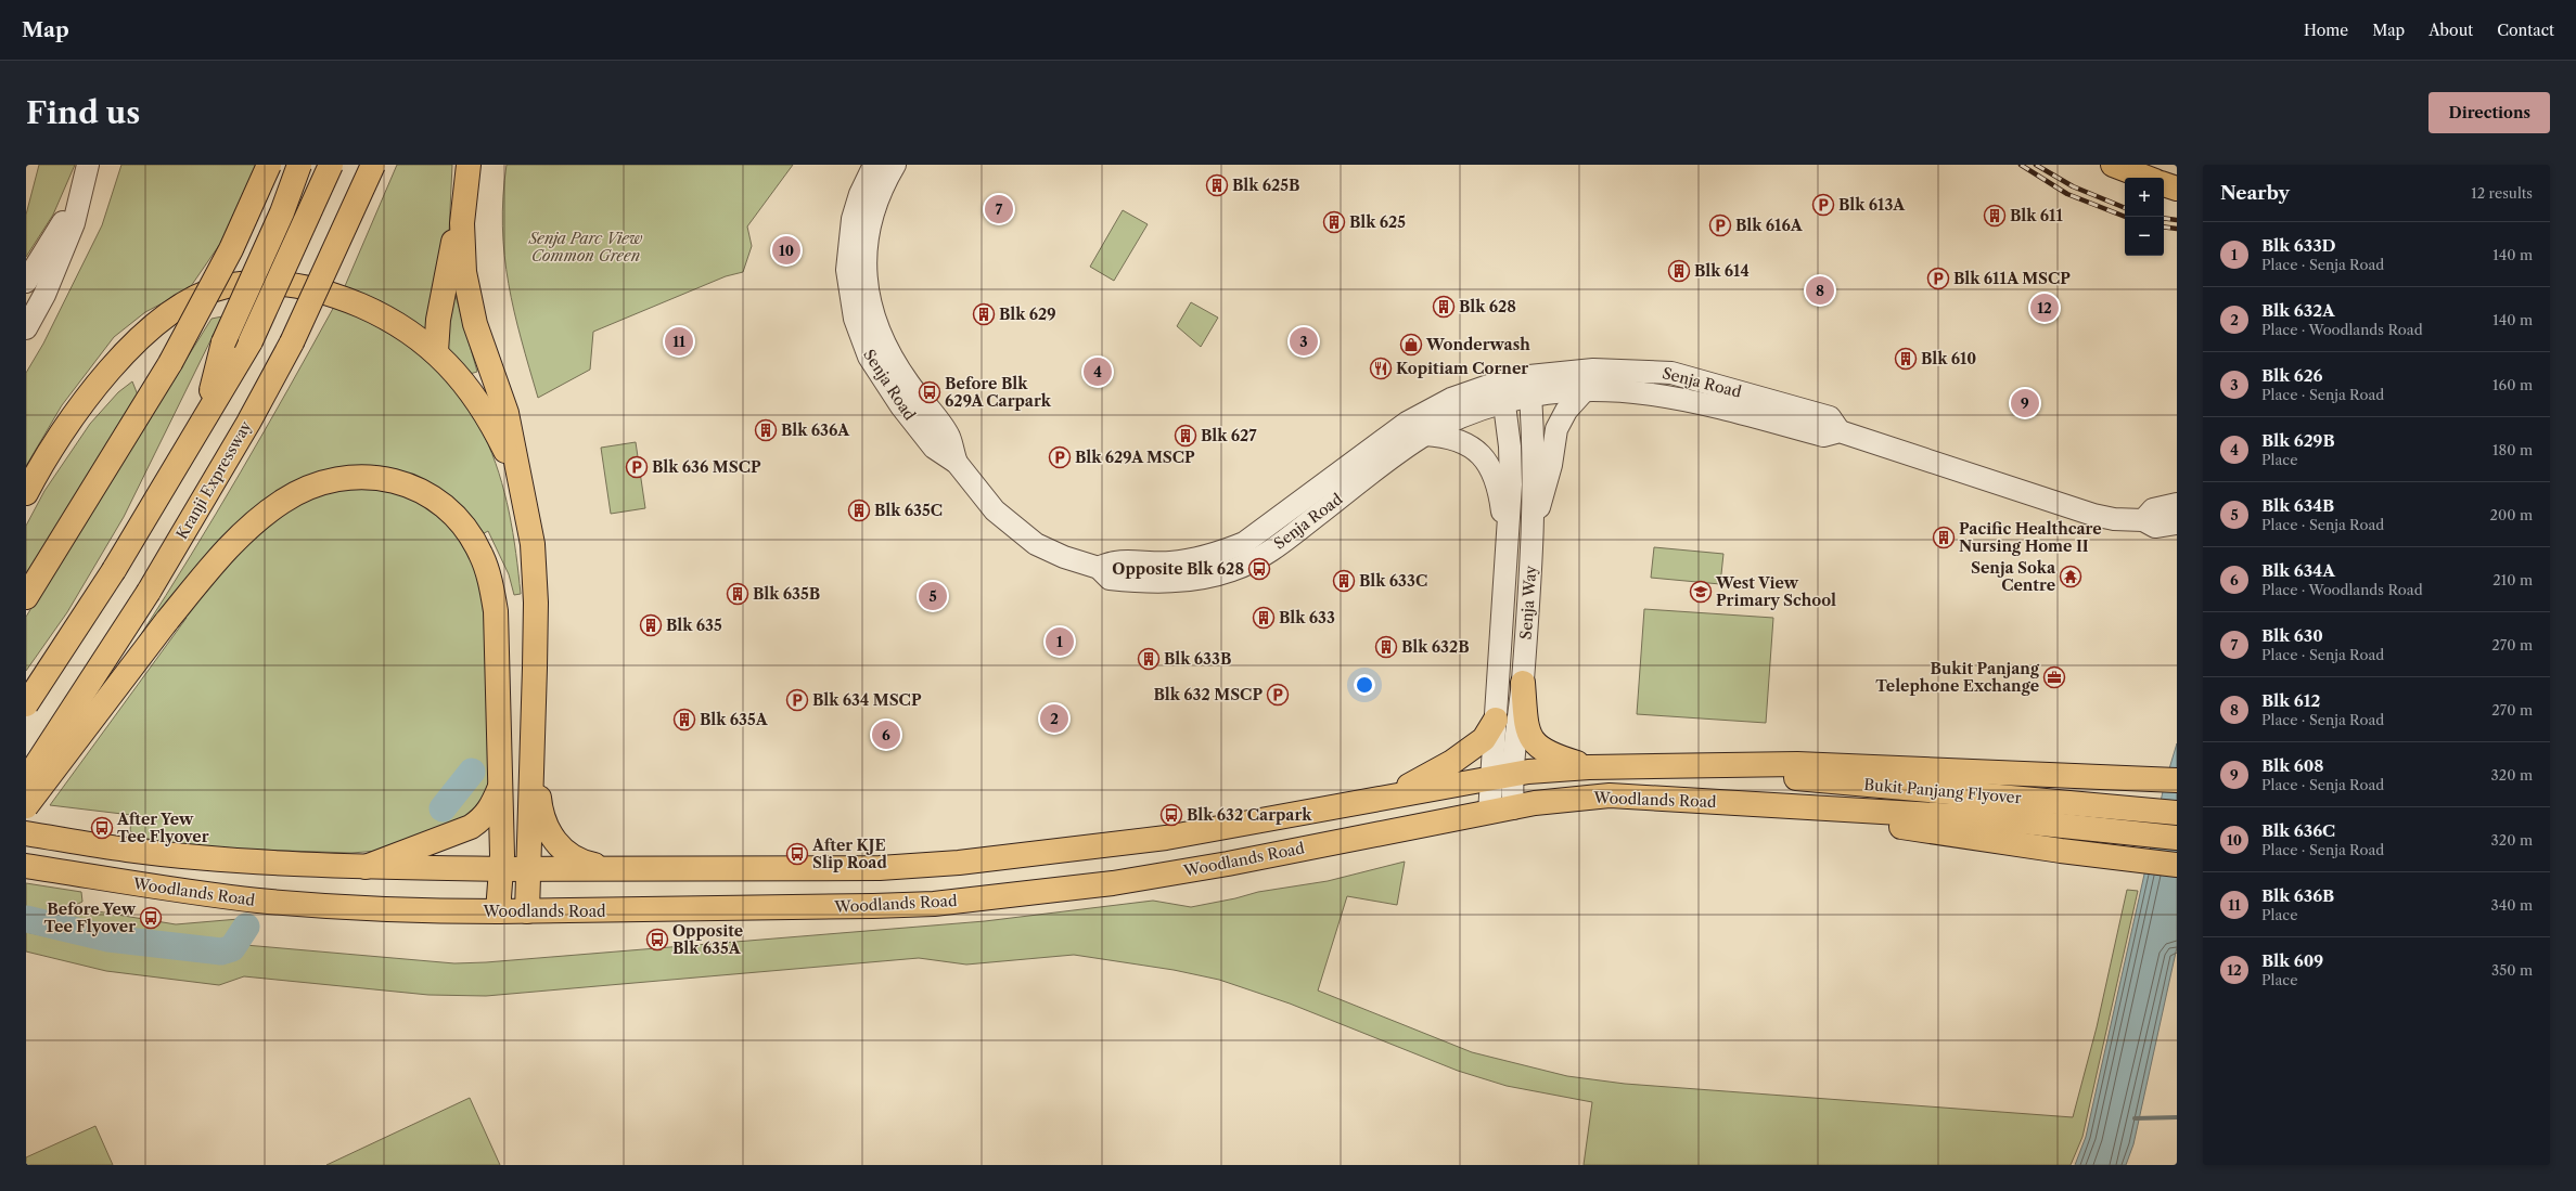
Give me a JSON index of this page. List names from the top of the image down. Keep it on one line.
{"streets":{"main road":["Kranji Expressway","Bukit Panjang Flyover","Woodlands Road"],"street":["Senja Road","Senja Way"]},"crossings":[["Senja Road","Senja Way"],["Senja Way","Woodlands Road"],["Bukit Panjang Flyover","Woodlands Road"]],"parks":["Senja Parc View Common Green"],"places":{"building":["Blk 625B","Blk 611","Blk 625","Blk 614","Blk 628","Blk 629","Blk 610","Blk 636A","Blk 627","Blk 635C","Pacific Healthcare Nursing Home II","Blk 633C","Blk 635B","Blk 633","Blk 635","Blk 632B","Blk 633B","Blk 635A"],"parking":["Blk 613A","Blk 616A","Blk 611A MSCP","Blk 629A MSCP","Blk 636 MSCP","Blk 632 MSCP","Blk 634 MSCP"],"shop":["Wonderwash"],"restaurant":["Kopitiam Corner"],"bus stop":["Before Blk 629A Carpark","Opposite Blk 628","Blk 632 Carpark","After Yew Tee Flyover","After KJE Slip Road","Before Yew Tee Flyover","Opposite Blk 635A"],"temple":["Senja Soka Centre"],"school or university":["West View Primary School"],"office":["Bukit Panjang Telephone Exchange"]},"page":{"header":"Map","nav":["Home","Map","About","Contact"],"buttons":"Directions","title":"Find us","heading":["Nearby","12 results"],"map_buttons":["+","−"],"pins":["7","10","8","12","3","11","4","9","5","1","2","6"],"list":[{"mark":"1","name":"Blk 633D","note":"Place · Senja Road","value":"140 m"},{"mark":"2","name":"Blk 632A","note":"Place · Woodlands Road","value":"140 m"},{"mark":"3","name":"Blk 626","note":"Place · Senja Road","value":"160 m"},{"mark":"4","name":"Blk 629B","note":"Place","value":"180 m"},{"mark":"5","name":"Blk 634B","note":"Place · Senja Road","value":"200 m"},{"mark":"6","name":"Blk 634A","note":"Place · Woodlands Road","value":"210 m"},{"mark":"7","name":"Blk 630","note":"Place · Senja Road","value":"270 m"},{"mark":"8","name":"Blk 612","note":"Place · Senja Road","value":"270 m"},{"mark":"9","name":"Blk 608","note":"Place · Senja Road","value":"320 m"},{"mark":"10","name":"Blk 636C","note":"Place · Senja Road","value":"320 m"},{"mark":"11","name":"Blk 636B","note":"Place","value":"340 m"},{"mark":"12","name":"Blk 609","note":"Place","value":"350 m"}]}}
